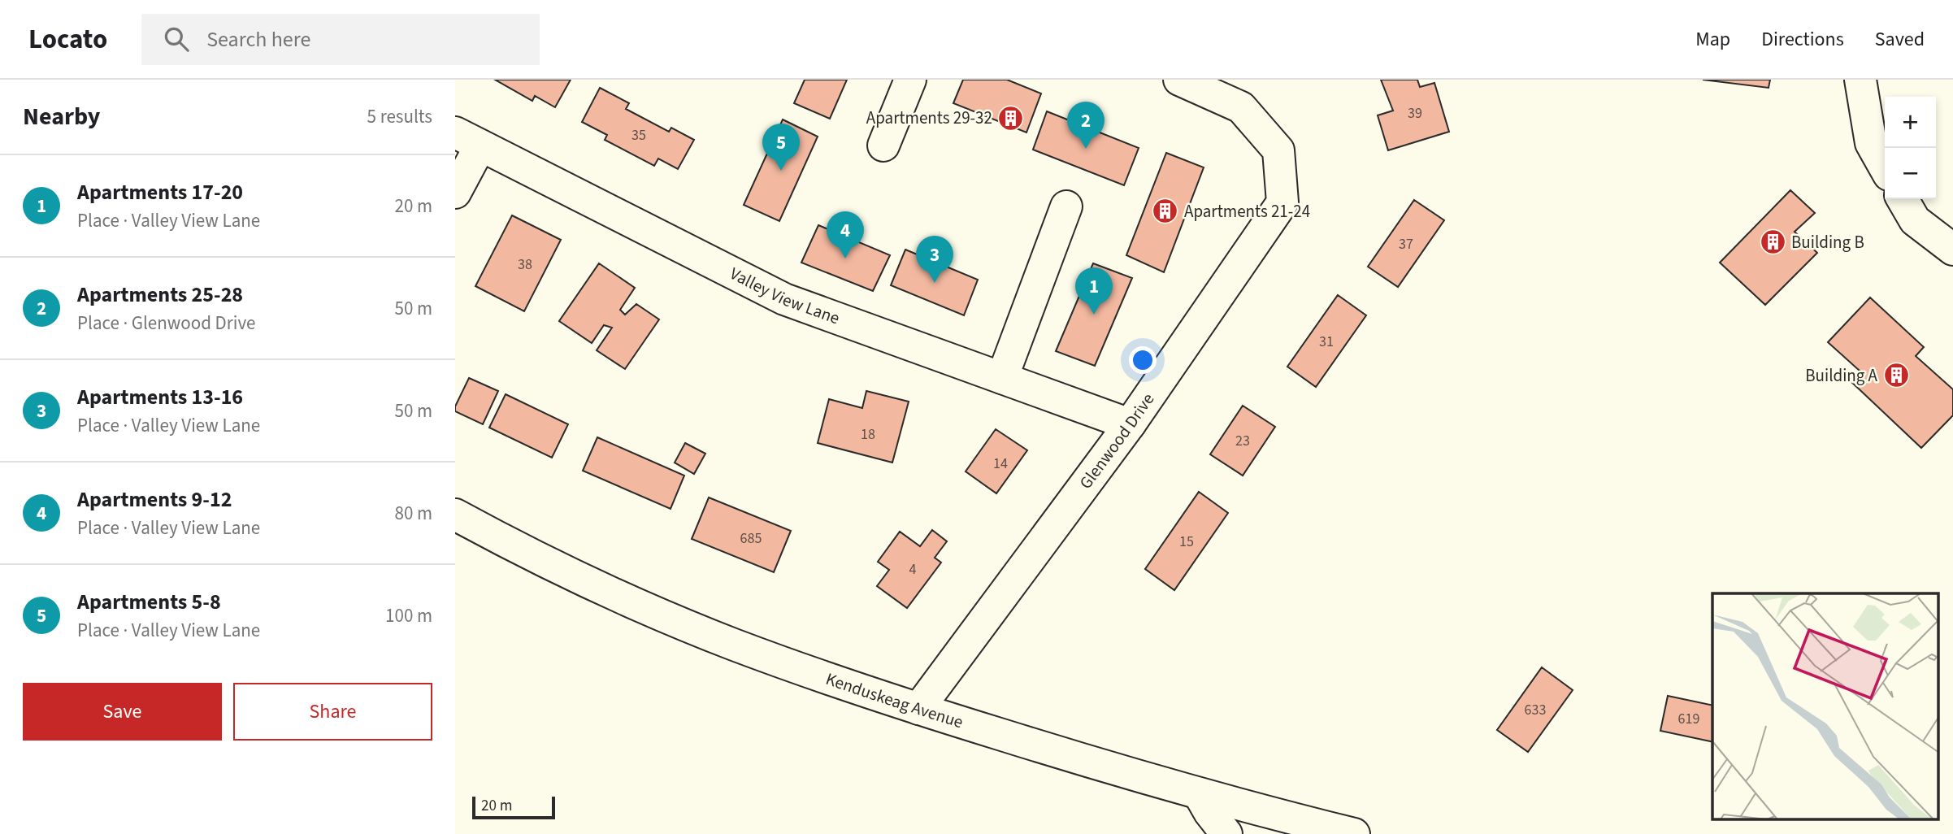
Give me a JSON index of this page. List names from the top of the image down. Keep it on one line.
{"streets":{"street":["Valley View Lane","Glenwood Drive","Kenduskeag Avenue"]},"crossings":[["Valley View Lane","Glenwood Drive"],["Glenwood Drive","Kenduskeag Avenue"]],"places":{"building":["Apartments 29-32","Apartments 21-24","Building B","Building A"]},"house_numbers":["39","35","37","38","31","18","23","14","685","15","4","633","619"],"scale_bar":"20 m","page":{"header":"Locato","search":"Search here","nav":["Map","Directions","Saved"],"heading":["Nearby","5 results"],"map_buttons":["+","−"],"pins":["2","5","4","3","1"],"list":[{"mark":"1","name":"Apartments 17-20","note":"Place · Valley View Lane","value":"20 m"},{"mark":"2","name":"Apartments 25-28","note":"Place · Glenwood Drive","value":"50 m"},{"mark":"3","name":"Apartments 13-16","note":"Place · Valley View Lane","value":"50 m"},{"mark":"4","name":"Apartments 9-12","note":"Place · Valley View Lane","value":"80 m"},{"mark":"5","name":"Apartments 5-8","note":"Place · Valley View Lane","value":"100 m"}],"buttons":["Save","Share"],"scale":"20 m"}}
